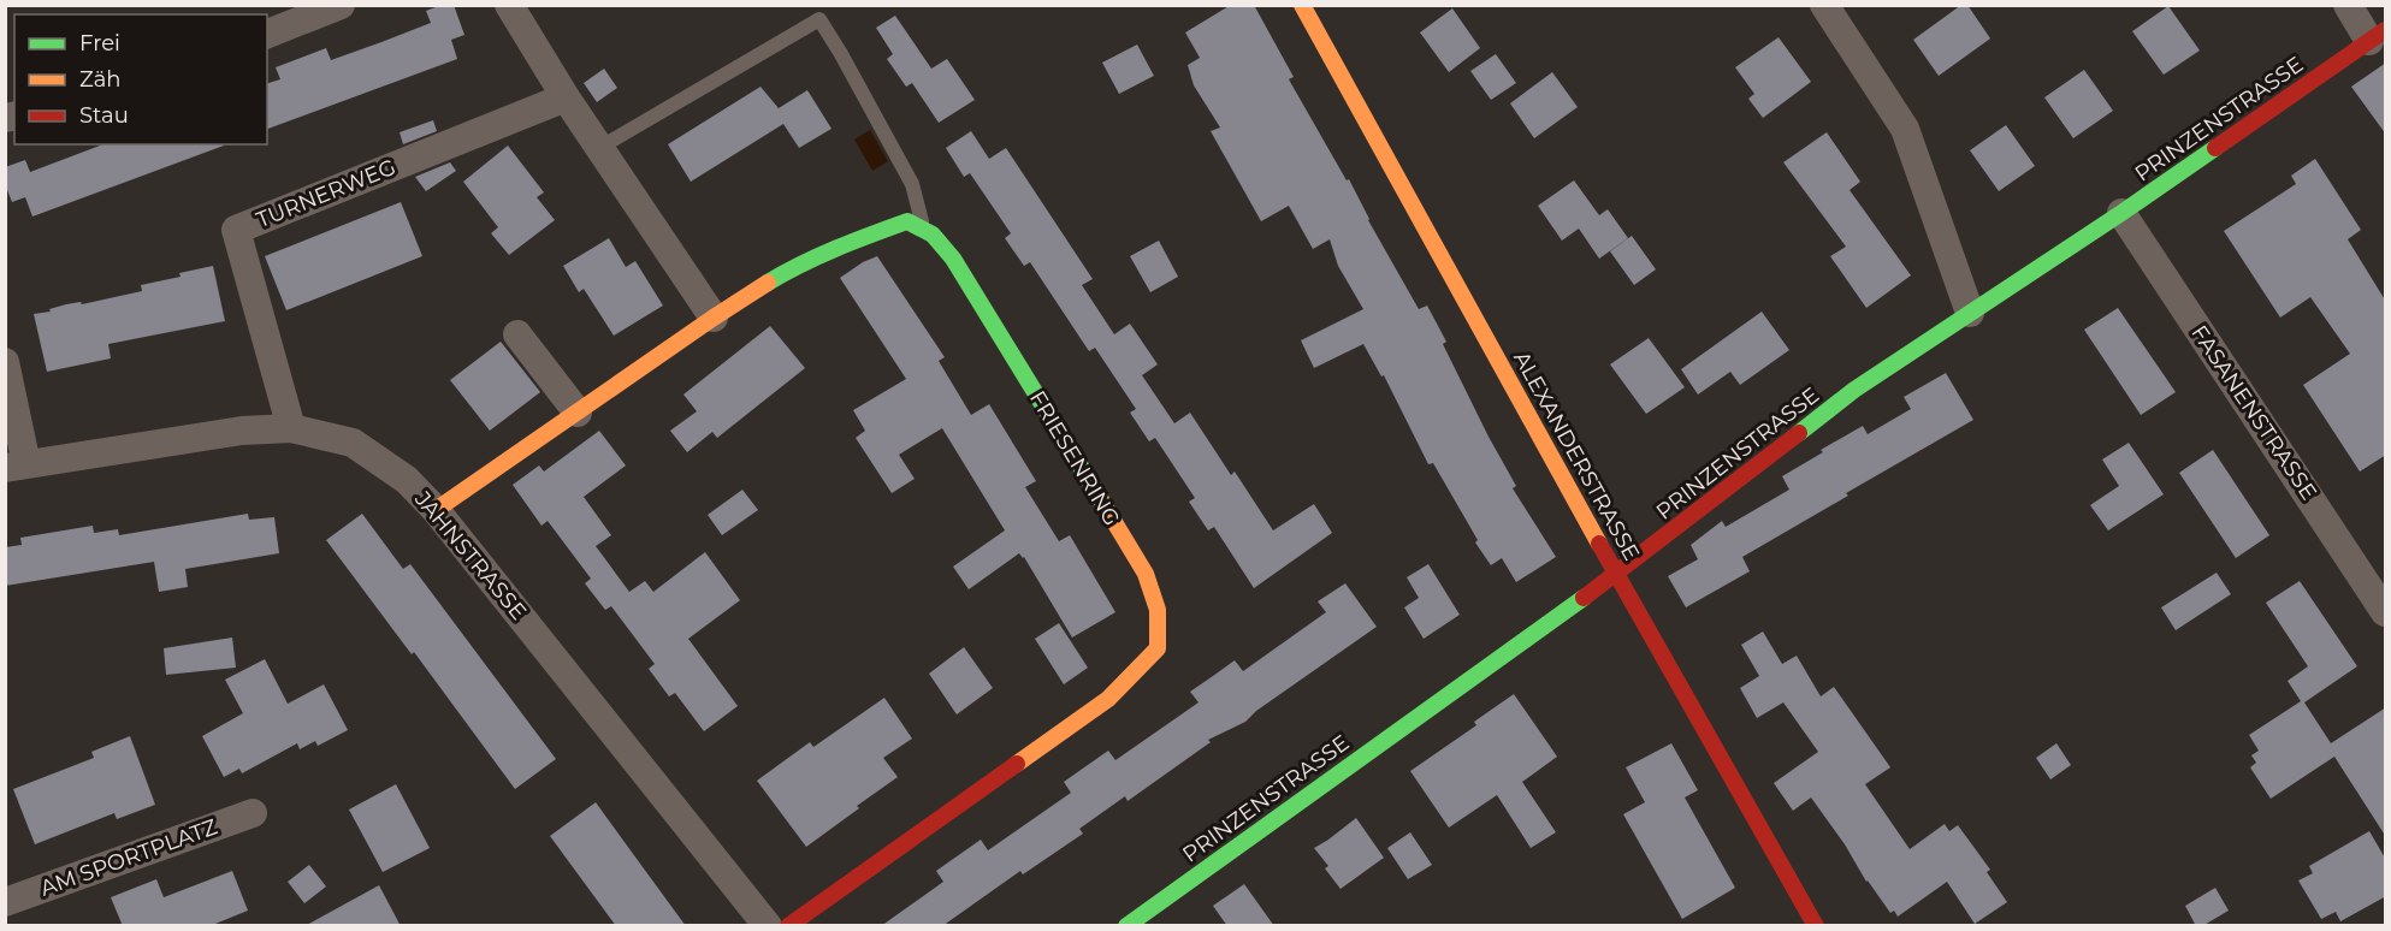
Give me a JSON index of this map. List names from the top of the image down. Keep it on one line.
{"streets":{"street":["PRINZENSTRASSE","TURNERWEG","FASANENSTRASSE","ALEXANDERSTRASSE","FRIESENRING","JAHNSTRASSE","AM SPORTPLATZ"]},"crossings":[["PRINZENSTRASSE","FASANENSTRASSE"],["PRINZENSTRASSE","ALEXANDERSTRASSE"],["TURNERWEG","JAHNSTRASSE"]],"legend":["Frei","Zäh","Stau"]}
